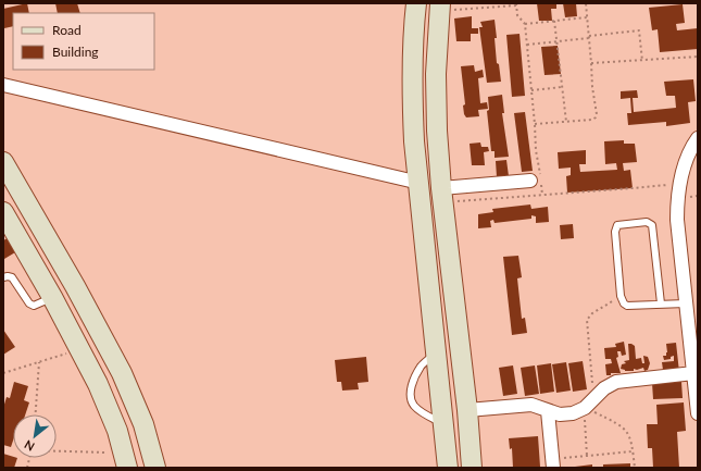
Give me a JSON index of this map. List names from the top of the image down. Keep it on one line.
{"legend":["Road","Building"],"north":"bottom left"}
